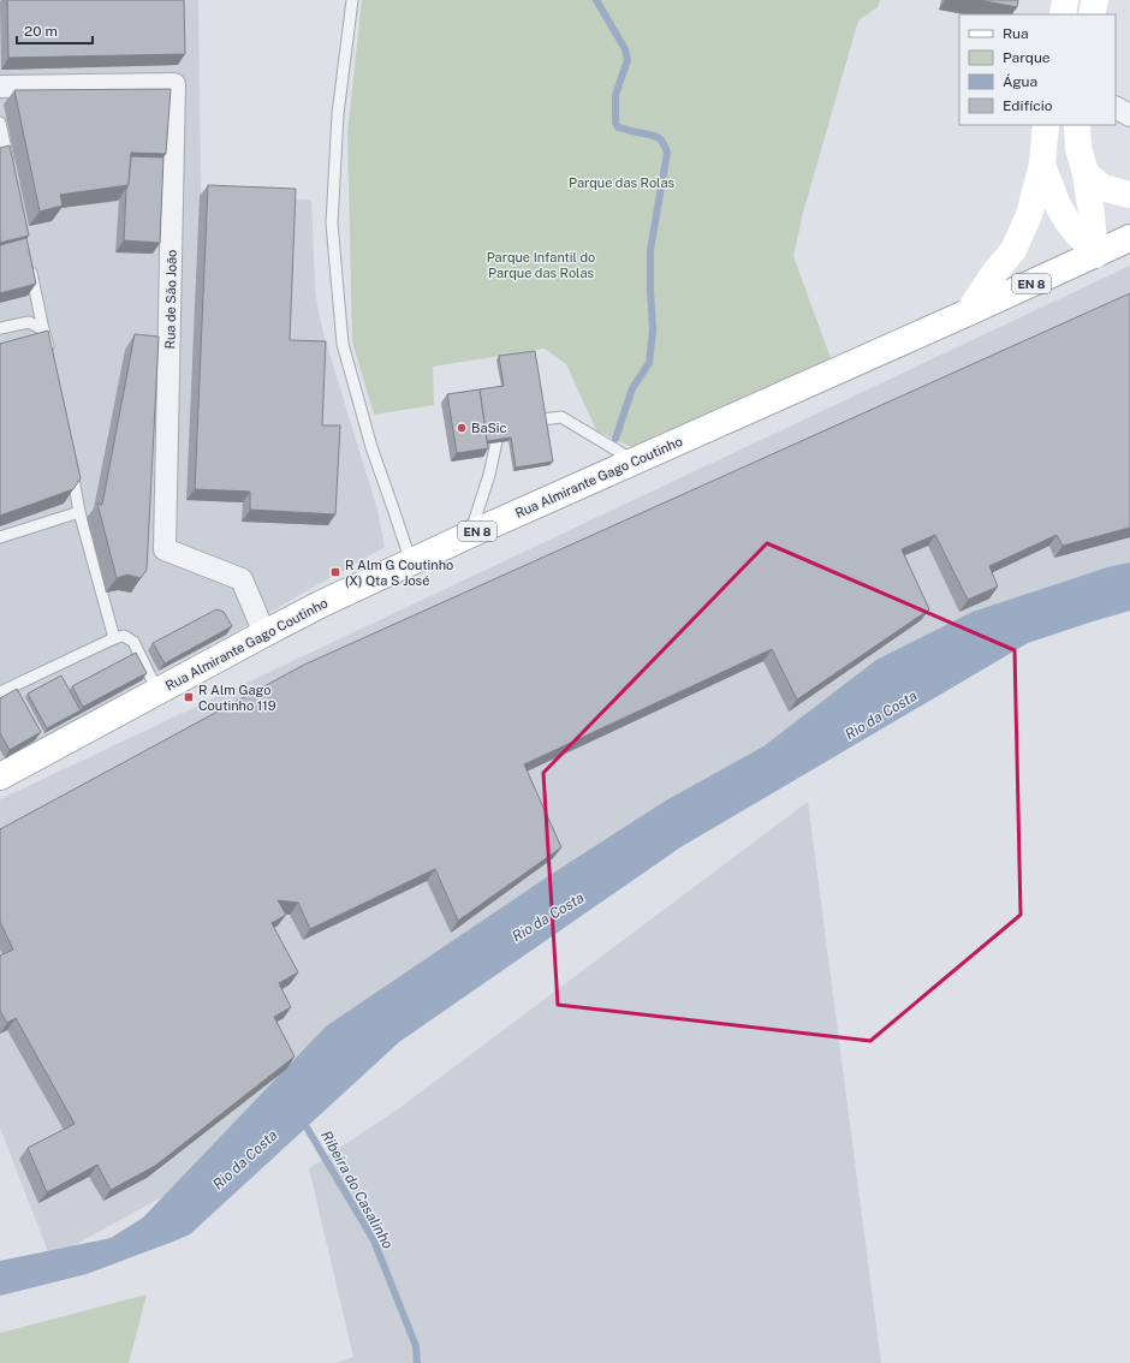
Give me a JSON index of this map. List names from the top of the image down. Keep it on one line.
{"streets":{"main road":["EN 8","Rua Almirante Gago Coutinho"],"street":["Rua de São João"]},"crossings":[["Rua de São João","Rua Almirante Gago Coutinho"]],"water":["Rio da Costa","Ribeira do Casalinho"],"parks":["Parque das Rolas","Parque Infantil do Parque das Rolas"],"places":{"other":["BaSic"],"transit":["R Alm G Coutinho (X) Qta S José","R Alm Gago Coutinho 119"]},"legend":["Rua","Parque","Água","Edifício"],"scale_bar":"20 m"}
